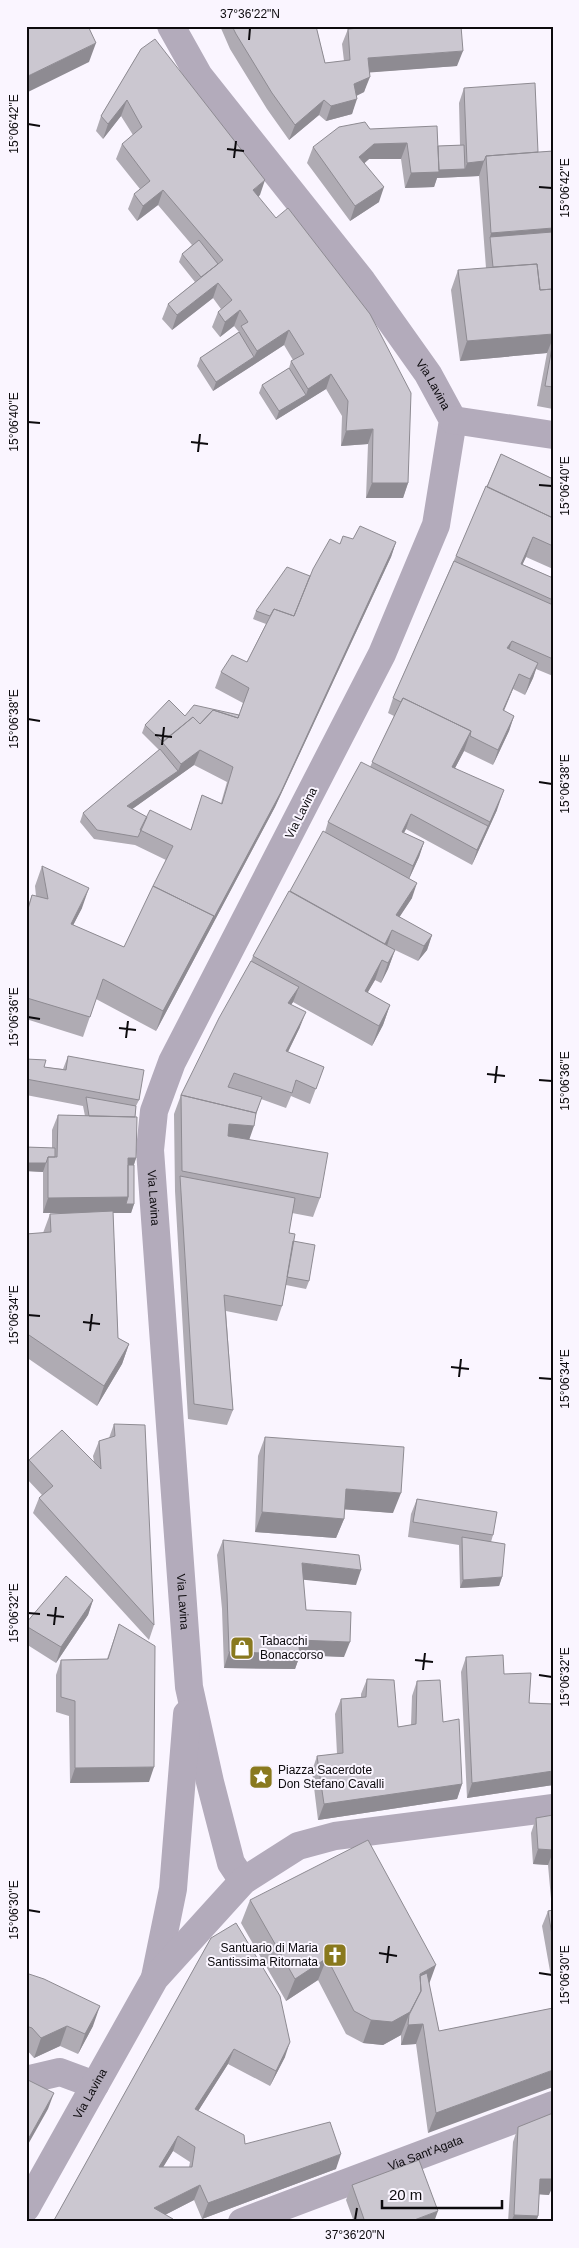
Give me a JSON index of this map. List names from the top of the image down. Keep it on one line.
{"streets":{"street":["Via Lavina","Via Sant'Agata"]},"places":{"shop":["Tabacchi Bonaccorso"],"place":["Piazza Sacerdote Don Stefano Cavalli"],"church":["Santuario di Maria Santissima Ritornata"]},"scale_bar":"20 m","coordinates":["37°36'22\"N","15°06'42\"E","15°06'40\"E","15°06'38\"E","15°06'36\"E","15°06'34\"E","15°06'32\"E","15°06'30\"E","37°36'20\"N"]}
